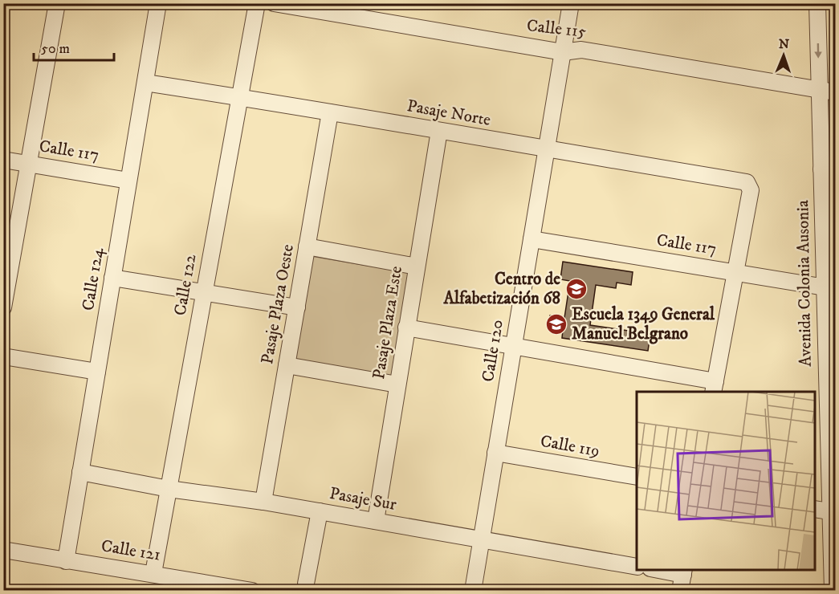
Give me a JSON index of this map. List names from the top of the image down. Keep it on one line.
{"streets":{"street":["Calle 115","Pasaje Norte","Calle 117","Calle 124","Avenida Colonia Ausonia","Calle 122","Pasaje Plaza Oeste","Pasaje Plaza Este","Calle 120","Calle 119","Pasaje Sur","Calle 121"]},"crossings":[["Calle 115","Avenida Colonia Ausonia"],["Calle 115","Calle 120"],["Pasaje Norte","Calle 117"],["Pasaje Norte","Calle 124"],["Pasaje Norte","Calle 122"],["Pasaje Norte","Pasaje Plaza Oeste"],["Pasaje Norte","Pasaje Plaza Este"],["Pasaje Norte","Calle 120"],["Calle 117","Calle 124"],["Calle 117","Avenida Colonia Ausonia"],["Calle 117","Calle 120"],["Calle 124","Pasaje Sur"],["Calle 124","Calle 121"],["Calle 122","Pasaje Sur"],["Calle 122","Calle 121"],["Pasaje Plaza Oeste","Pasaje Sur"],["Pasaje Plaza Este","Pasaje Sur"],["Calle 120","Calle 119"],["Calle 120","Pasaje Sur"]],"places":{"school or university":["Centro de Alfabetización 68","Escuela 1349 General Manuel Belgrano"]},"scale_bar":"50 m","north":"top"}
